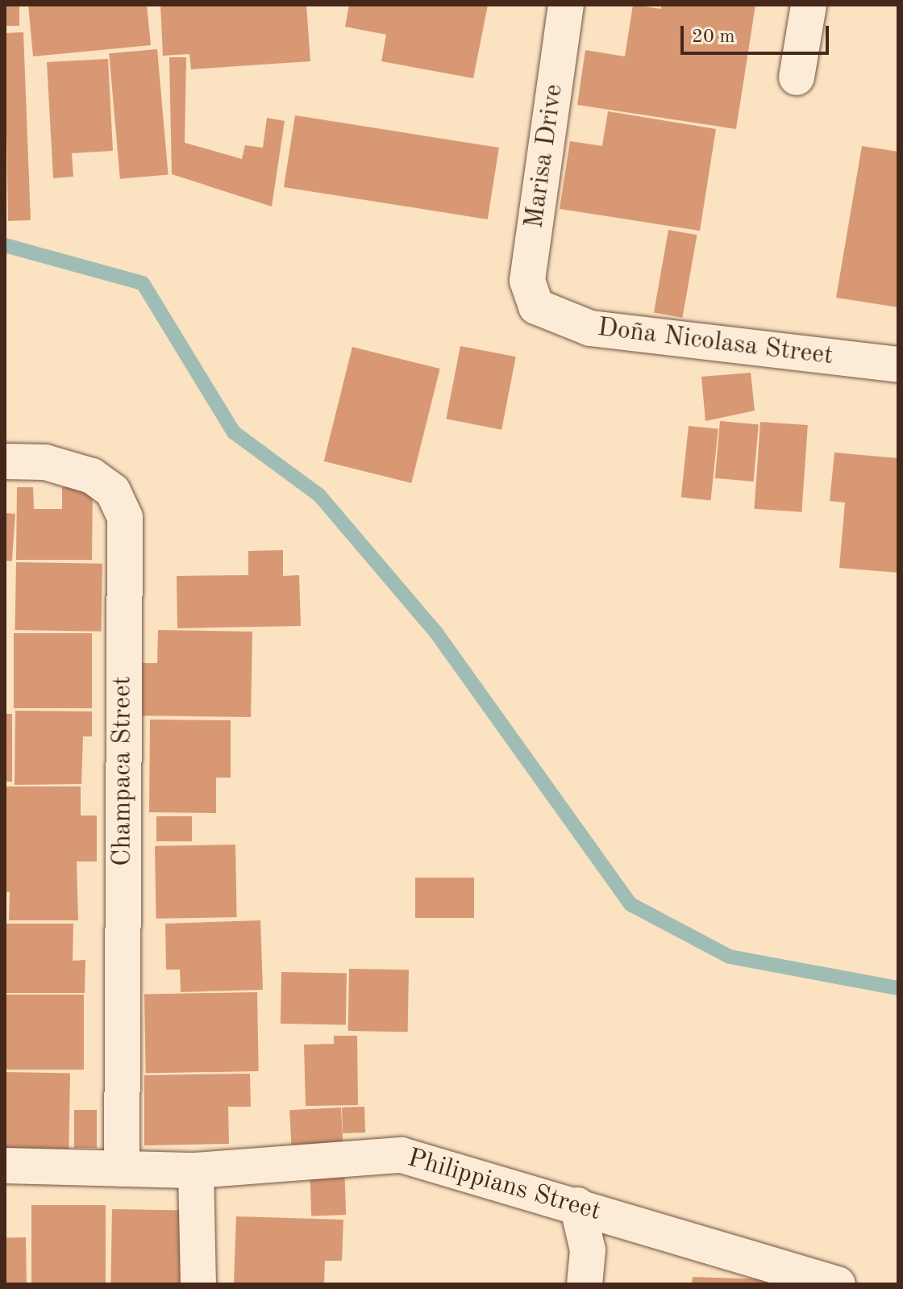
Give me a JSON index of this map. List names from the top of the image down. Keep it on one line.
{"streets":{"street":["Marisa Drive","Doña Nicolasa Street","Champaca Street","Philippians Street"]},"crossings":[["Marisa Drive","Doña Nicolasa Street"],["Champaca Street","Philippians Street"]],"scale_bar":"20 m"}
